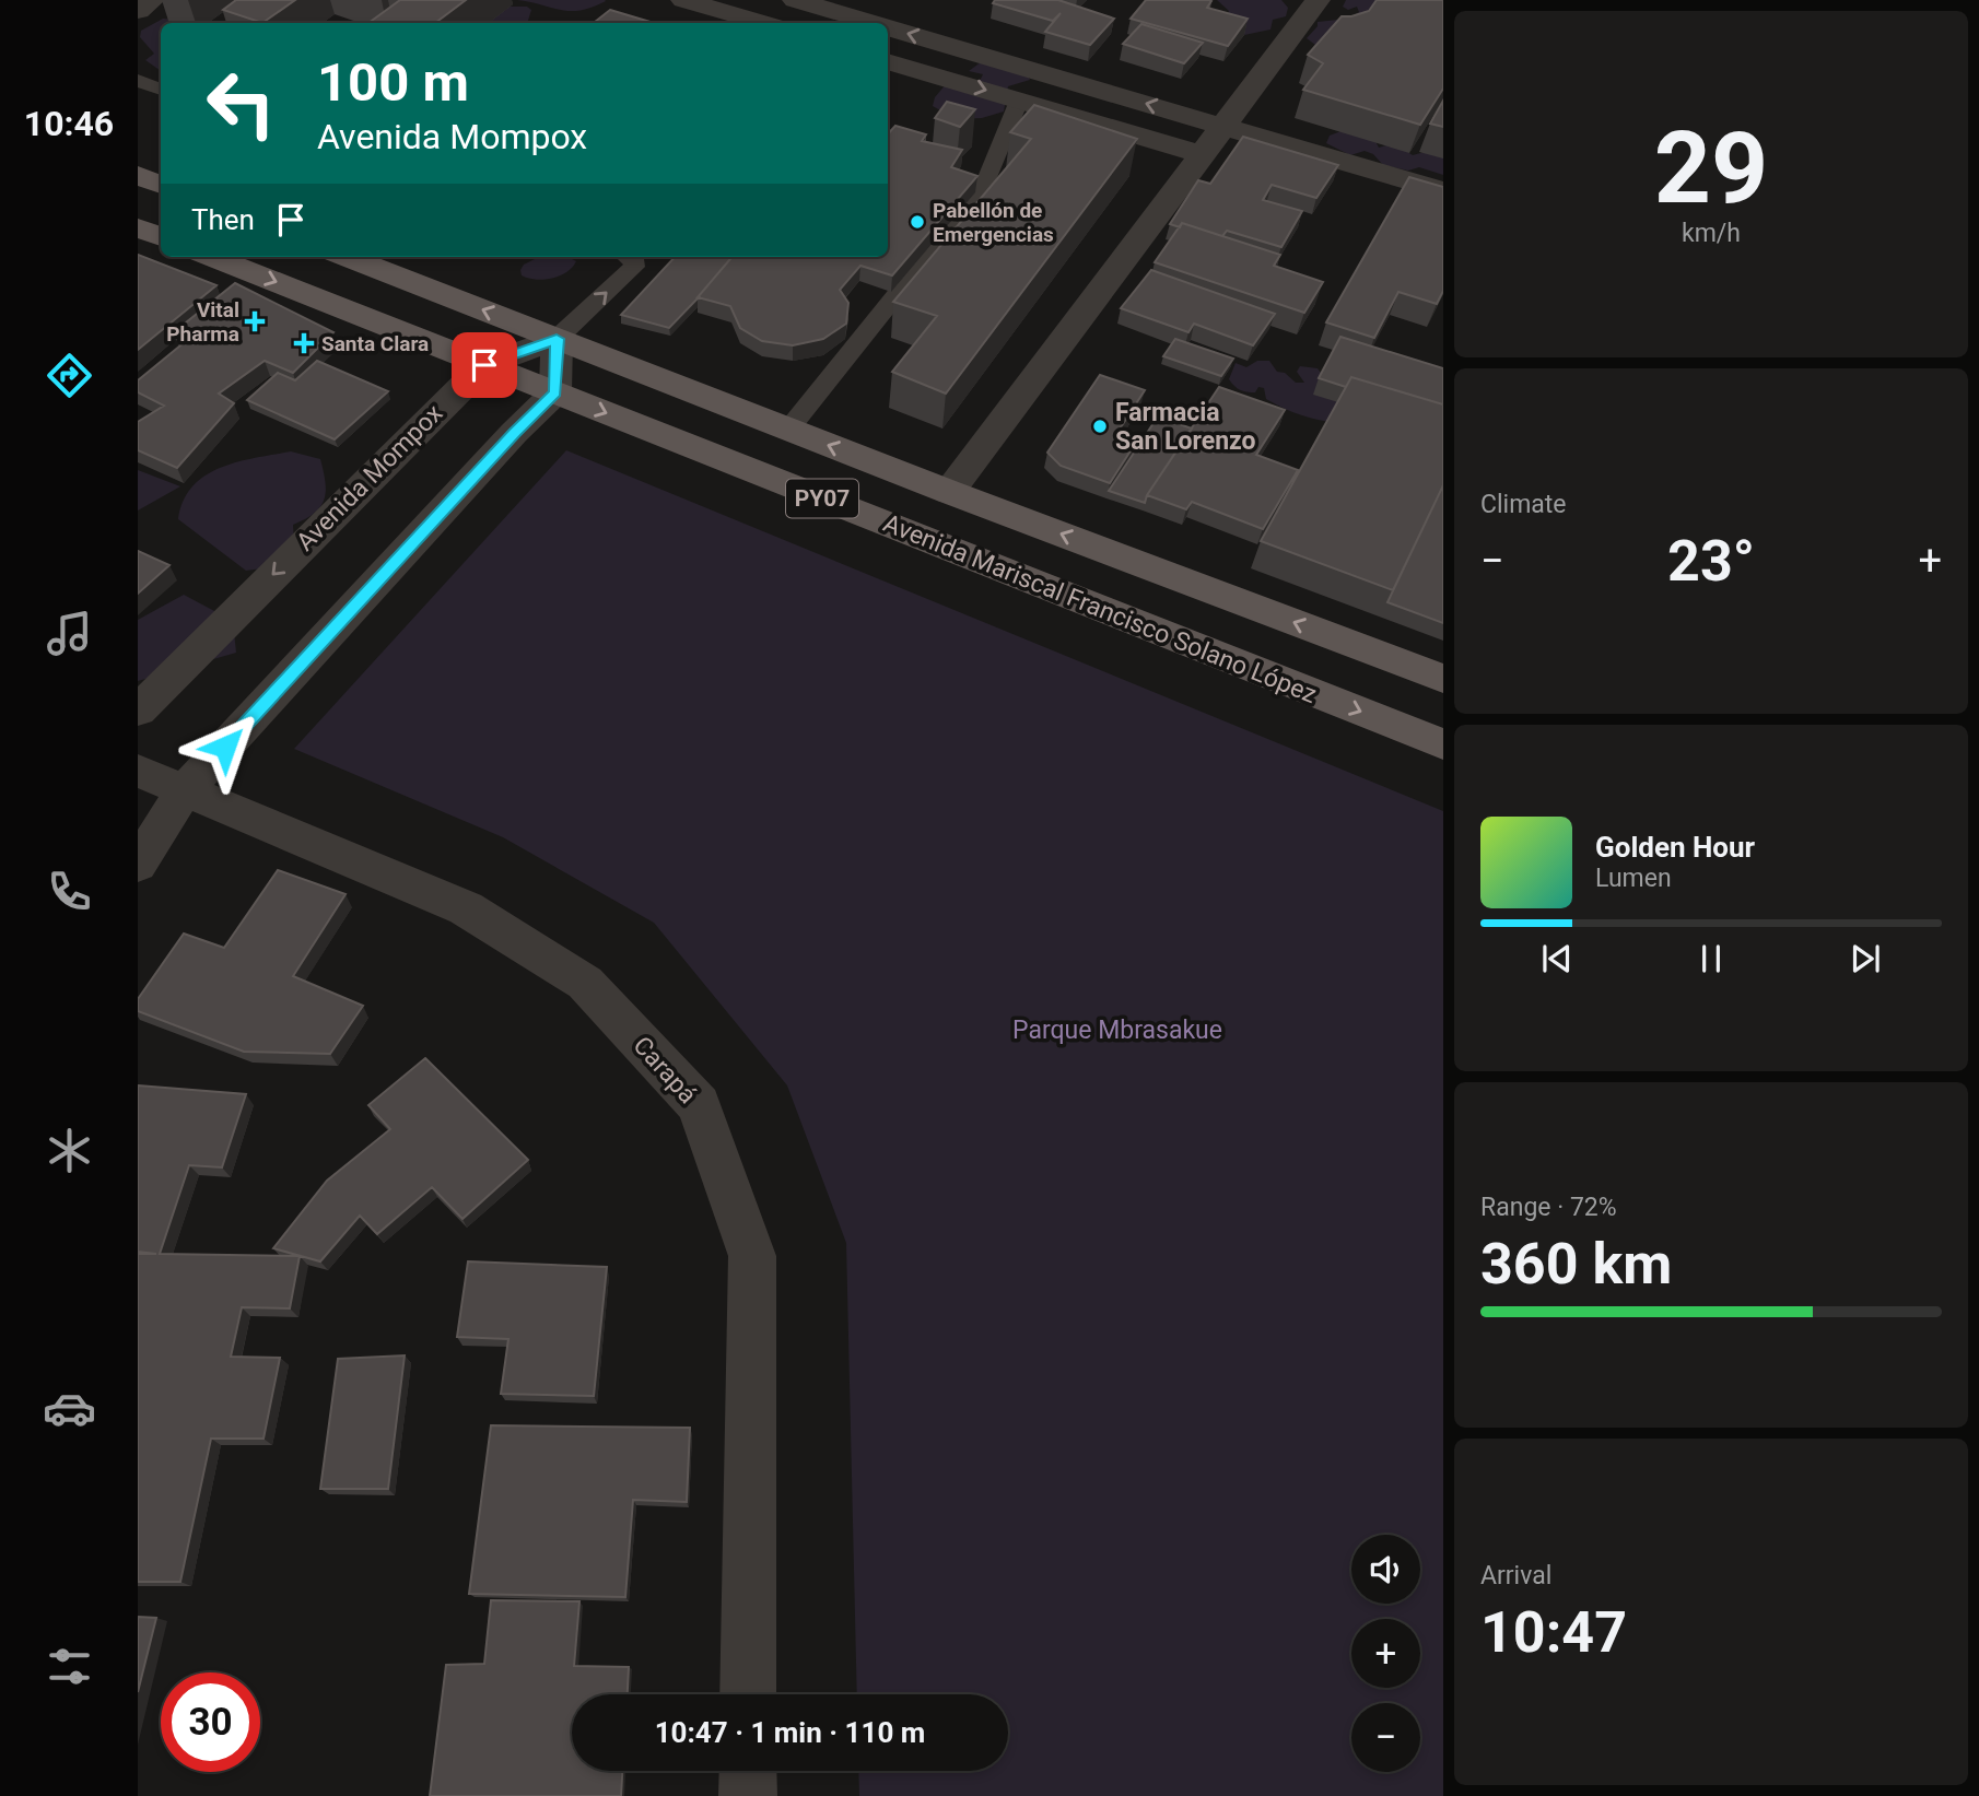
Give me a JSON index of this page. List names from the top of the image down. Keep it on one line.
{"streets":{"main road":["PY07","Avenida Mariscal Francisco Solano López"],"street":["Avenida Mompox","Carapá"]},"crossings":[["Avenida Mompox","Avenida Mariscal Francisco Solano López"]],"parks":["Parque Mbrasakue"],"places":{"other":["Pabellón de Emergencias","Farmacia San Lorenzo"],"health":["Vital Pharma","Santa Clara"]},"page":{"tabs":"10:46","tile":[["29","km/h"],"Climate",["Range · 72%","360 km"],["Arrival","10:47"]],"turn":["100 m","Avenida Mompox"],"then":"Then","heat":["−","23°","+"],"song":["Golden Hour","Lumen"],"map_buttons":["+","−"],"limit":"30","trip":"10:47 · 1 min · 110 m"}}
